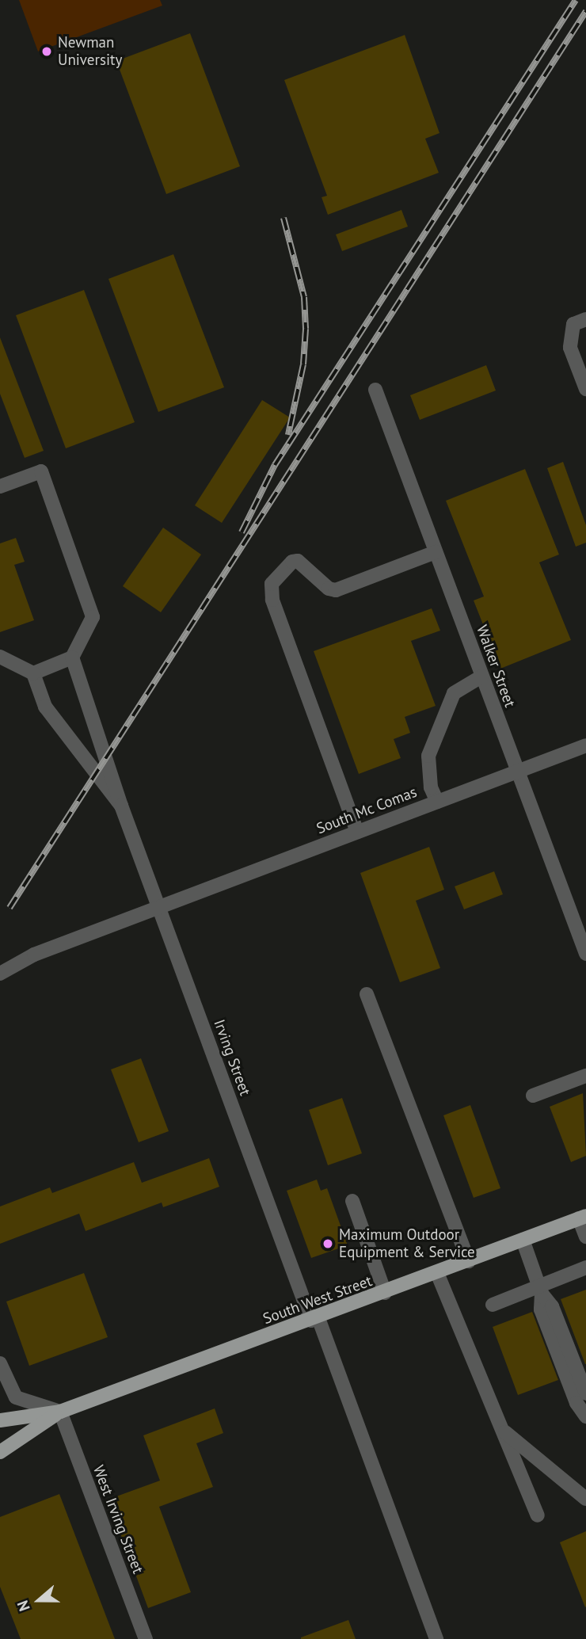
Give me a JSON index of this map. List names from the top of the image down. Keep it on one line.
{"streets":{"main road":["South West Street"],"street":["Walker Street","South Mc Comas","Irving Street","West Irving Street"]},"crossings":[["Walker Street","South Mc Comas"],["South Mc Comas","Irving Street"],["Irving Street","South West Street"],["South West Street","West Irving Street"]],"places":["Newman University","Maximum Outdoor Equipment & Service"],"north":"left"}
